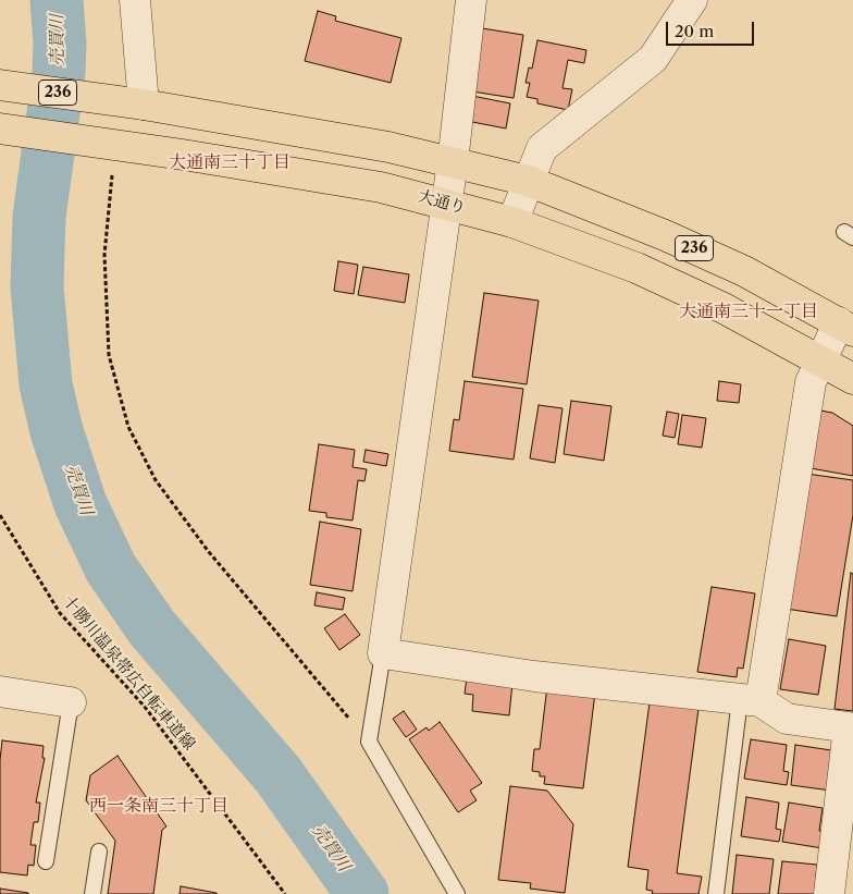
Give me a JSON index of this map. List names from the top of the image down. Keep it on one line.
{"streets":{"highway":["236","大通り"],"path":["十勝川温泉帯広自転車道線"]},"districts":["大通南三十丁目","大通南三十一丁目","西一条南三十丁目"],"water":["売買川"],"scale_bar":"20 m"}
